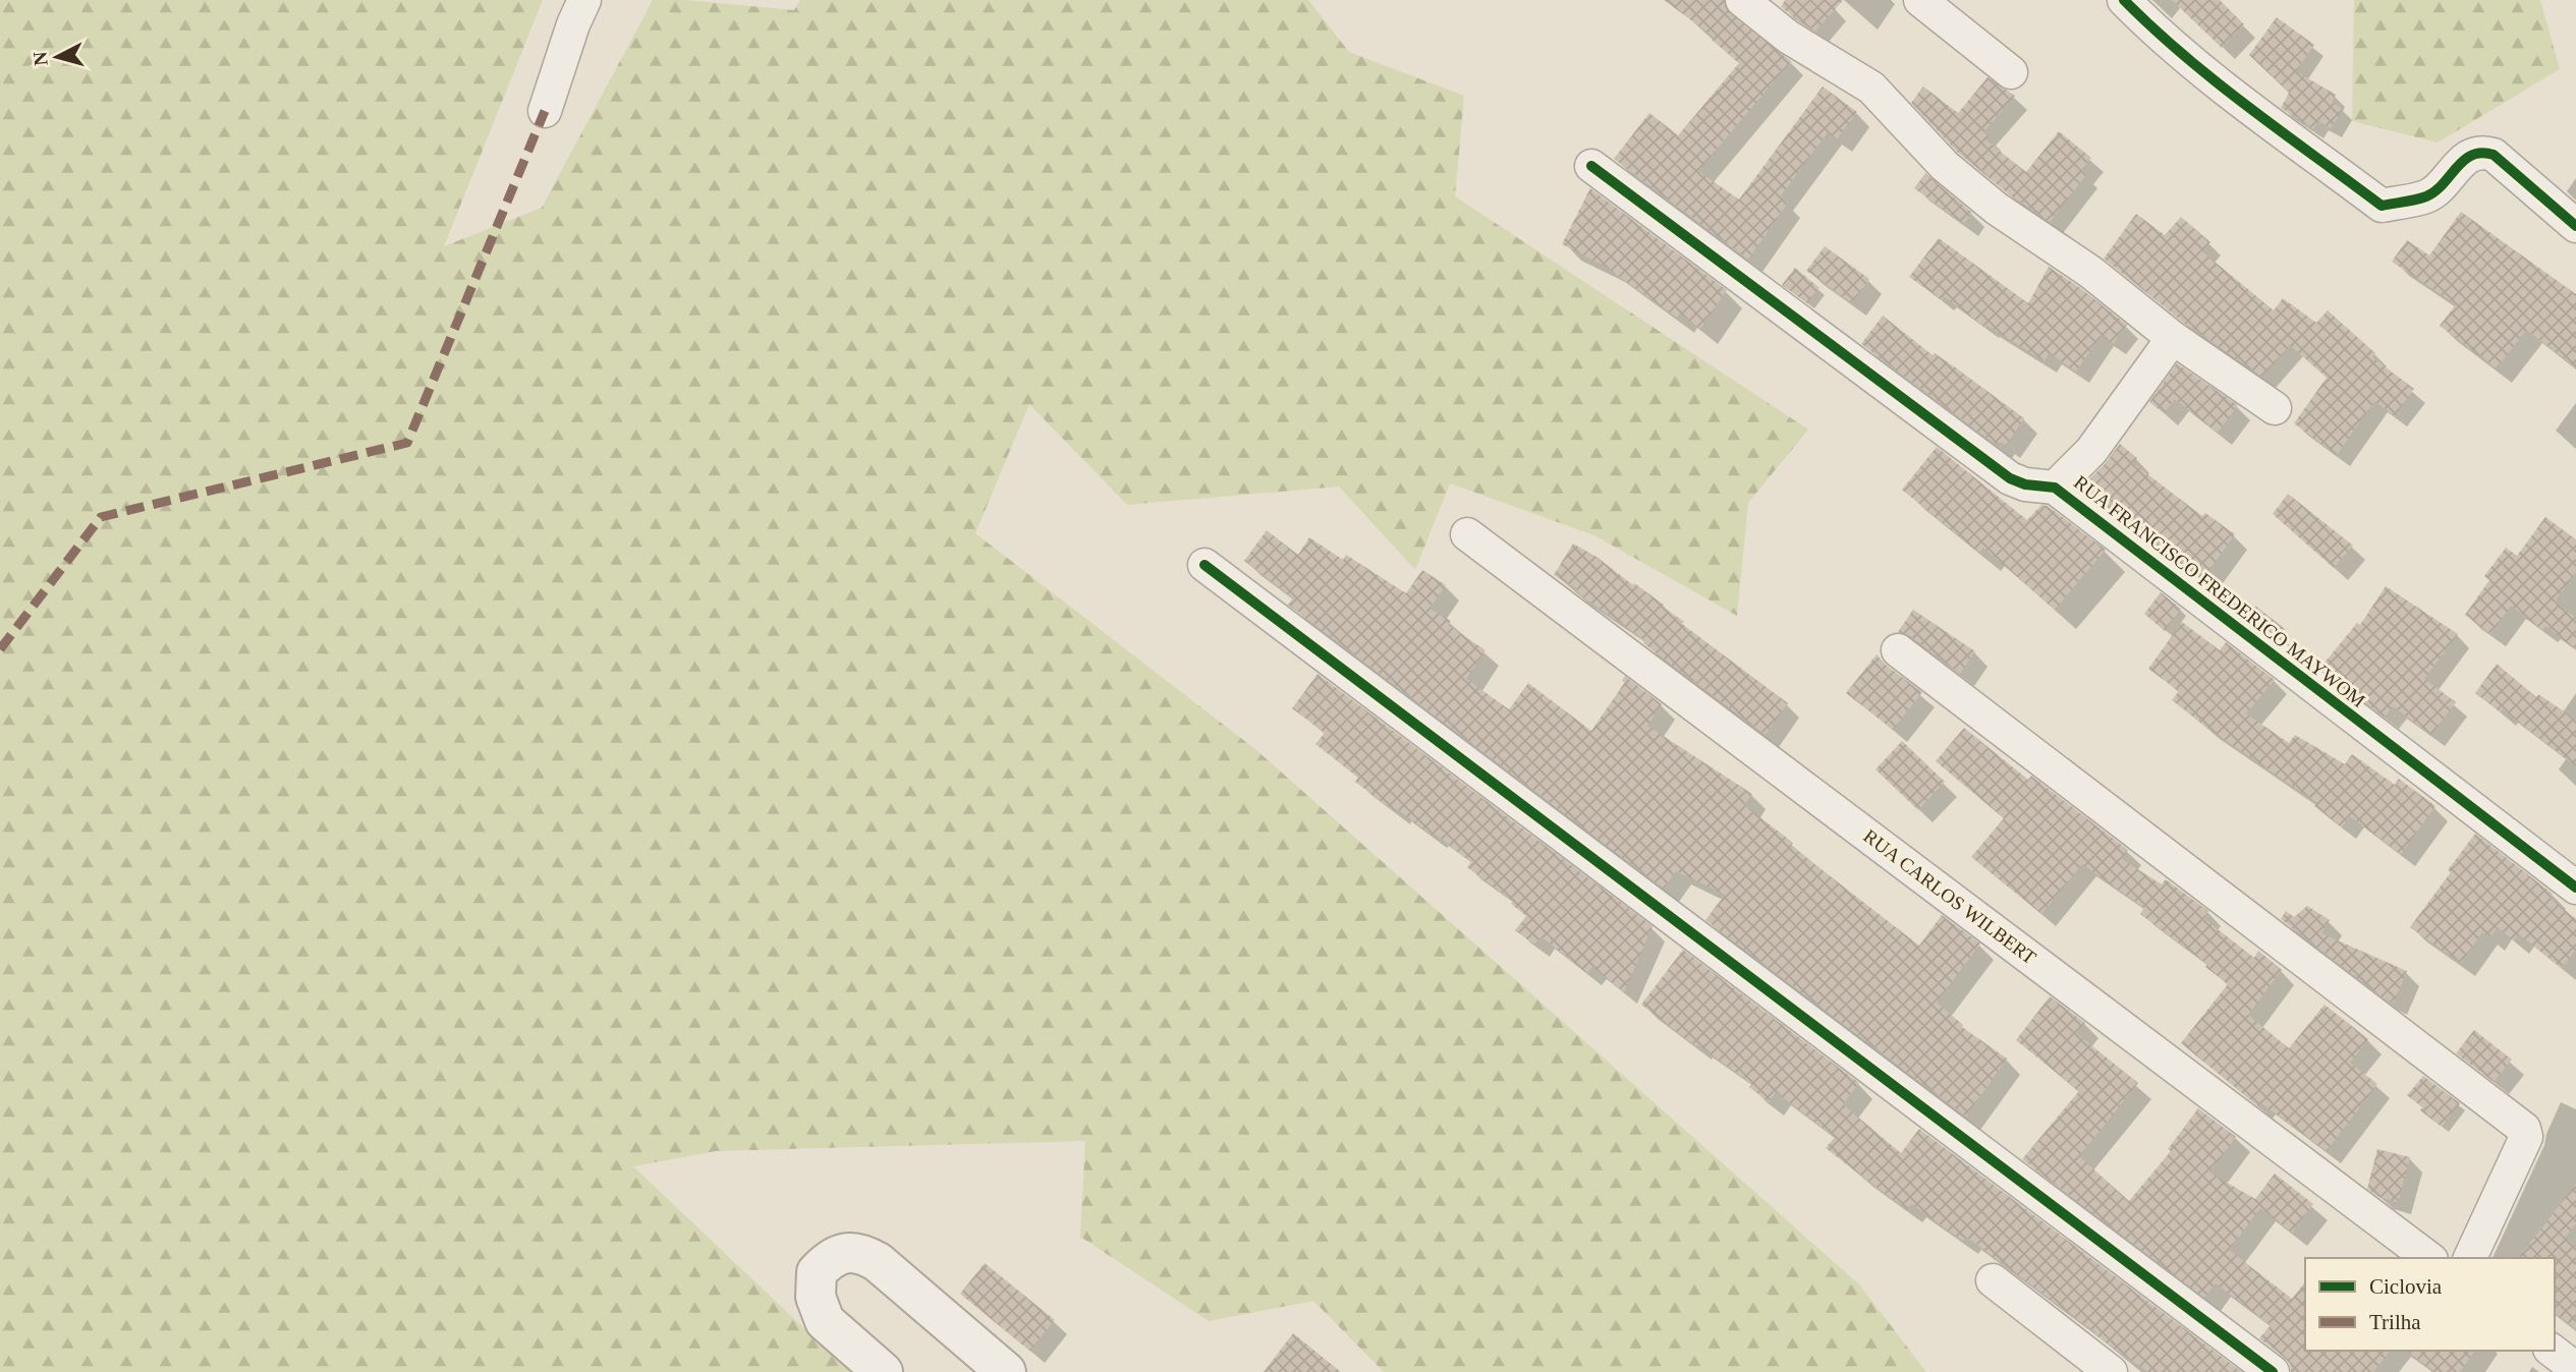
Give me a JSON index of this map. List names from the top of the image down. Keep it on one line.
{"streets":{"street":["RUA FRANCISCO FREDERICO MAYWOM","RUA CARLOS WILBERT"]},"legend":["Ciclovia","Trilha"],"north":"left"}
